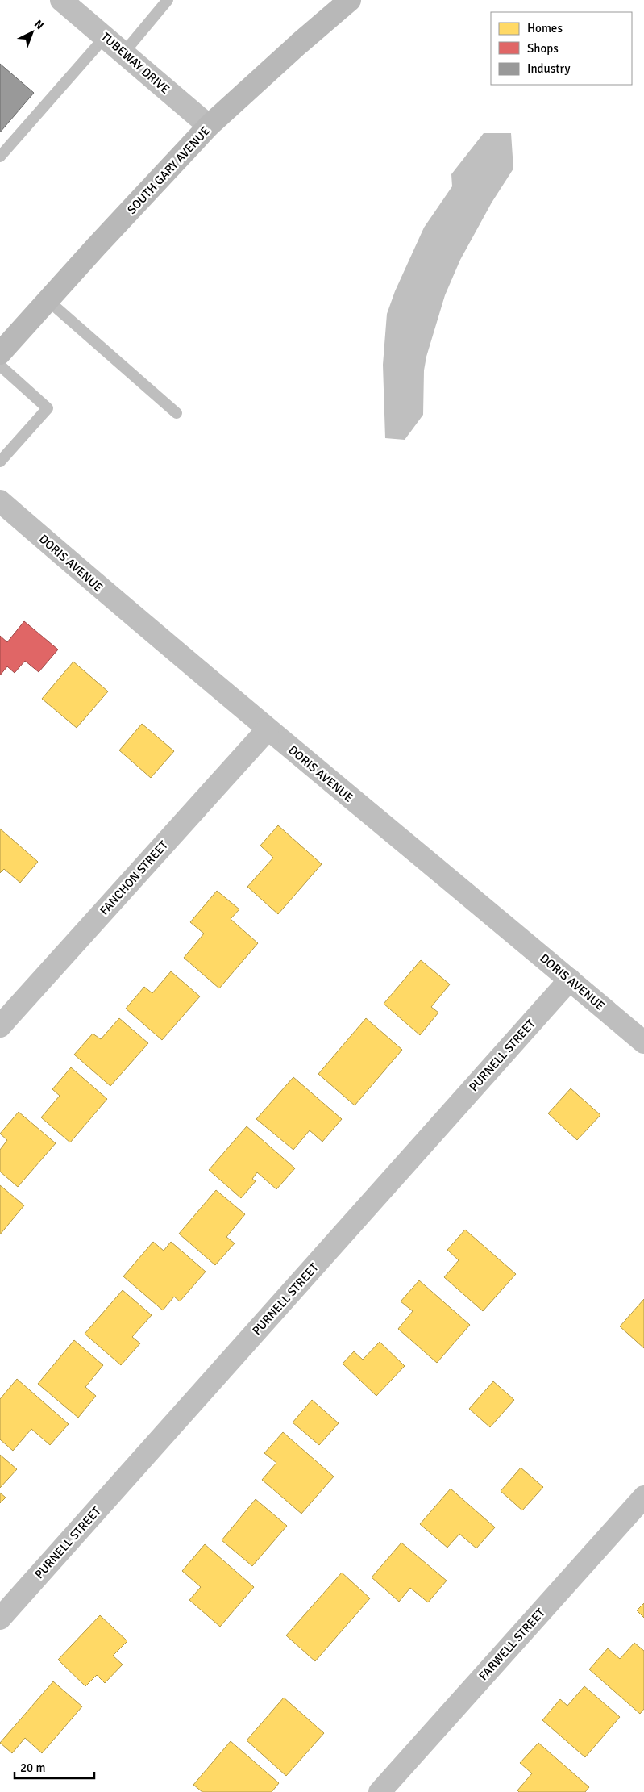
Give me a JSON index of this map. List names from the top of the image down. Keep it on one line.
{"streets":{"main road":["SOUTH GARY AVENUE"],"street":["TUBEWAY DRIVE","DORIS AVENUE","FANCHON STREET","PURNELL STREET","FARWELL STREET"]},"crossings":[["TUBEWAY DRIVE","SOUTH GARY AVENUE"],["DORIS AVENUE","FANCHON STREET"],["DORIS AVENUE","PURNELL STREET"]],"legend":["Homes","Shops","Industry"],"scale_bar":"20 m","north":"top right"}
